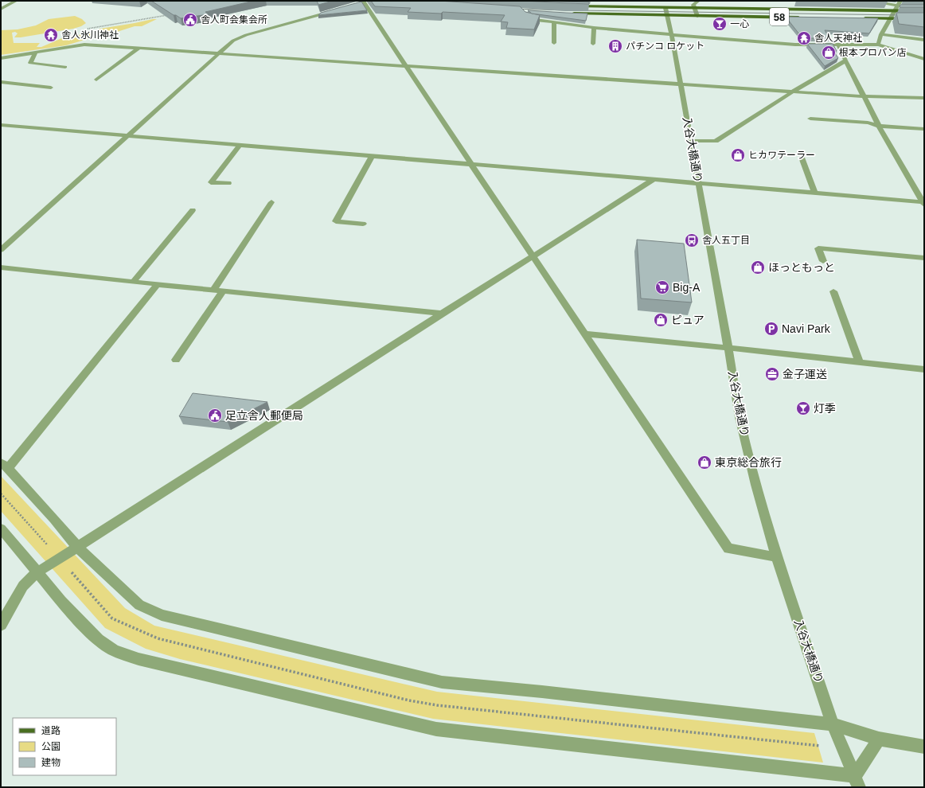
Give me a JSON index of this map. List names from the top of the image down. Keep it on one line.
{"streets":{"main road":["58"],"street":["入谷大橋通り"]},"crossings":[["58","入谷大橋通り"]],"places":{"public building":["舎人町会集会所","足立舎人郵便局"],"bar":["一心","灯季"],"temple":["舎人氷川神社","舎人天神社"],"building":["パチンコ ロケット"],"shop":["根本プロパン店","ヒカワテーラー","ほっともっと","ピュア","東京総合旅行"],"bus stop":["舎人五丁目"],"supermarket":["Big-A"],"parking":["Navi Park"],"office":["金子運送"]},"legend":["道路","公園","建物"]}
